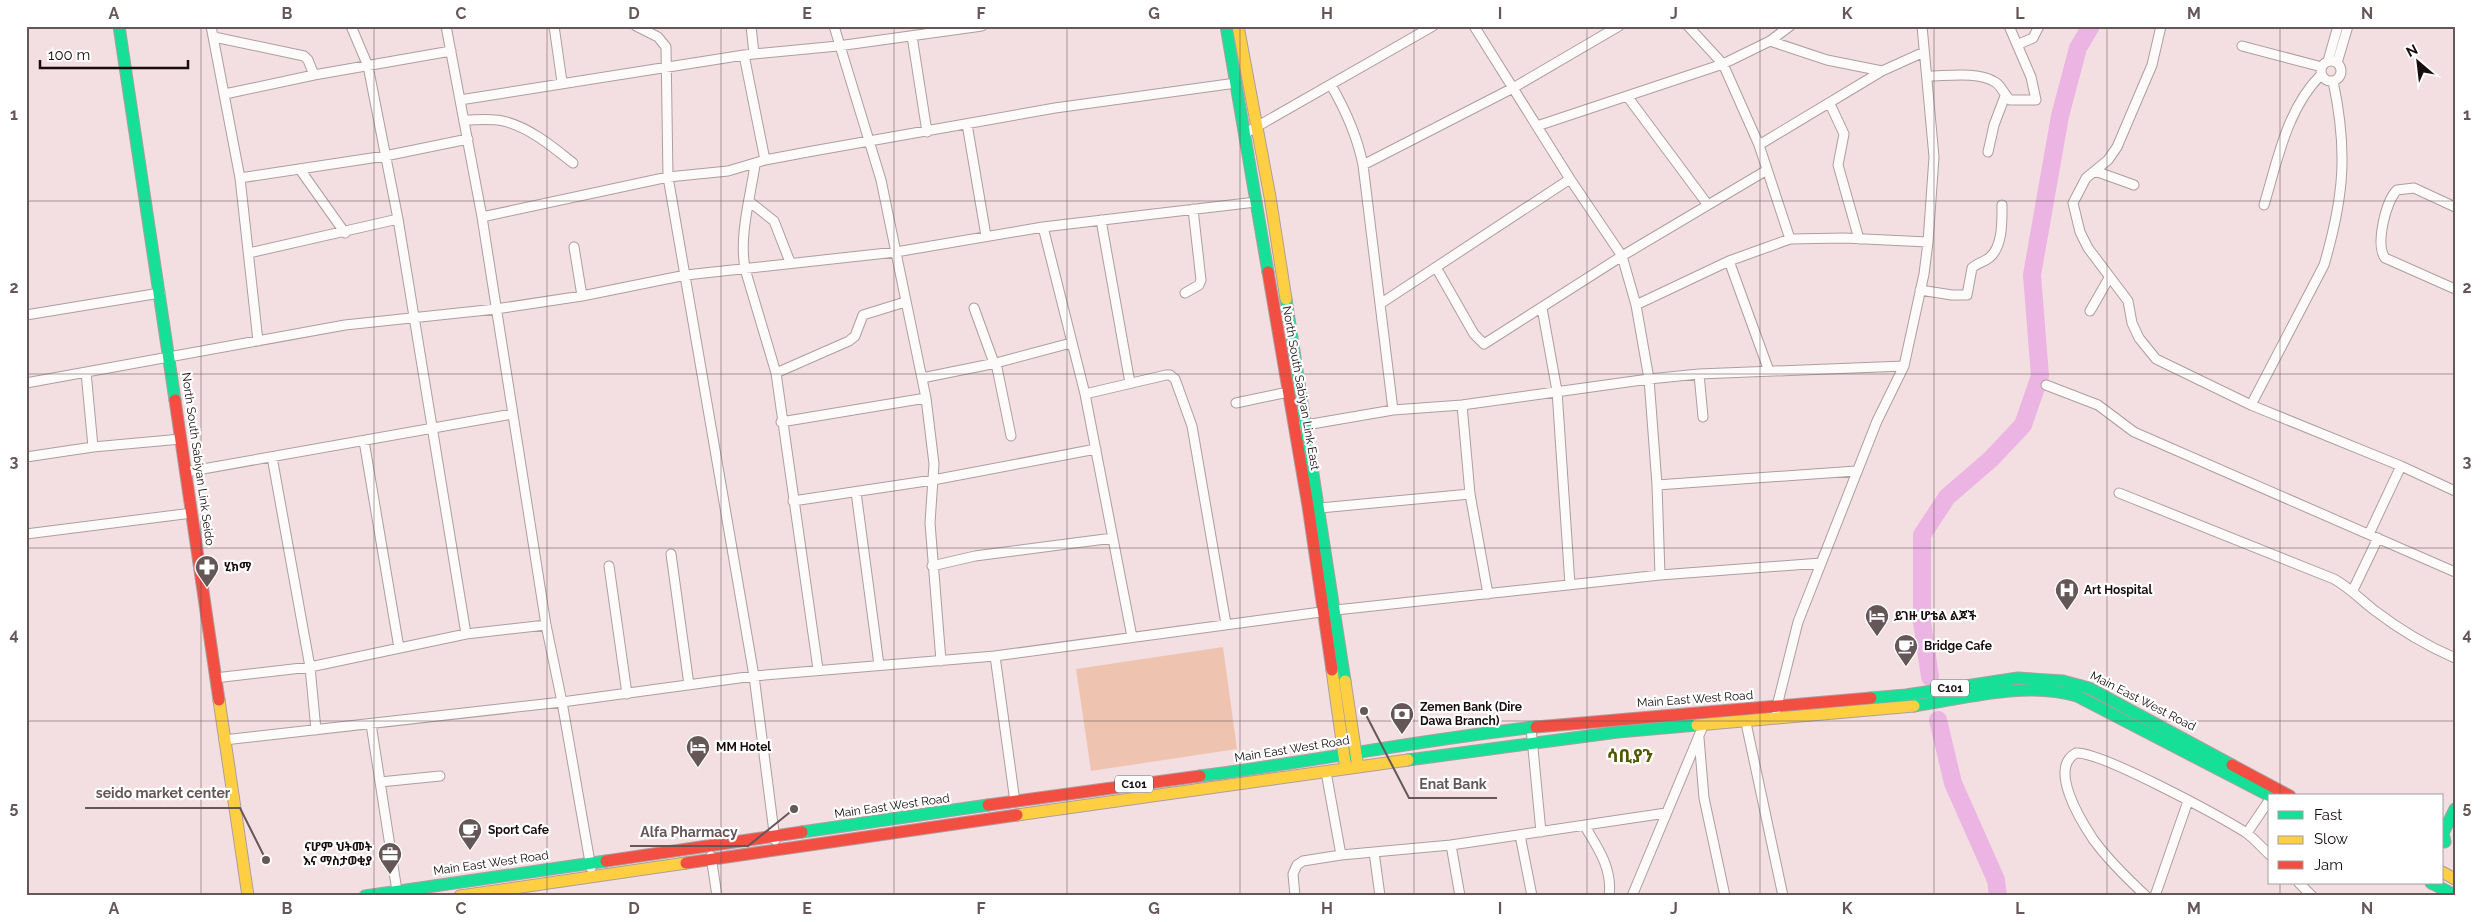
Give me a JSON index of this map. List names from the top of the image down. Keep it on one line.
{"streets":{"main road":["North South Sabiyan Link East","North South Sabiyan Link Seido","C101","Main East West Road"]},"crossings":[["North South Sabiyan Link East","Main East West Road"]],"districts":["ሳቢያን"],"places":{"pharmacy":["ሂክማ"],"hospital":["Art Hospital"],"hotel":["ይገዙ ሆቴል ልጆች","MM Hotel"],"cafe":["Bridge Cafe","Sport Cafe"],"other":["Enat Bank","Alfa Pharmacy","seido market center"],"bank":["Zemen Bank (Dire Dawa Branch)"],"office":["ናሆም ህትመት እና ማስታወቂያ"]},"legend":["Fast","Slow","Jam"],"scale_bar":"100 m","north":"top left","grid":{"columns":["A","B","C","D","E","F","G","H","I","J","K","L","M","N"],"rows":["1","2","3","4","5"]}}
